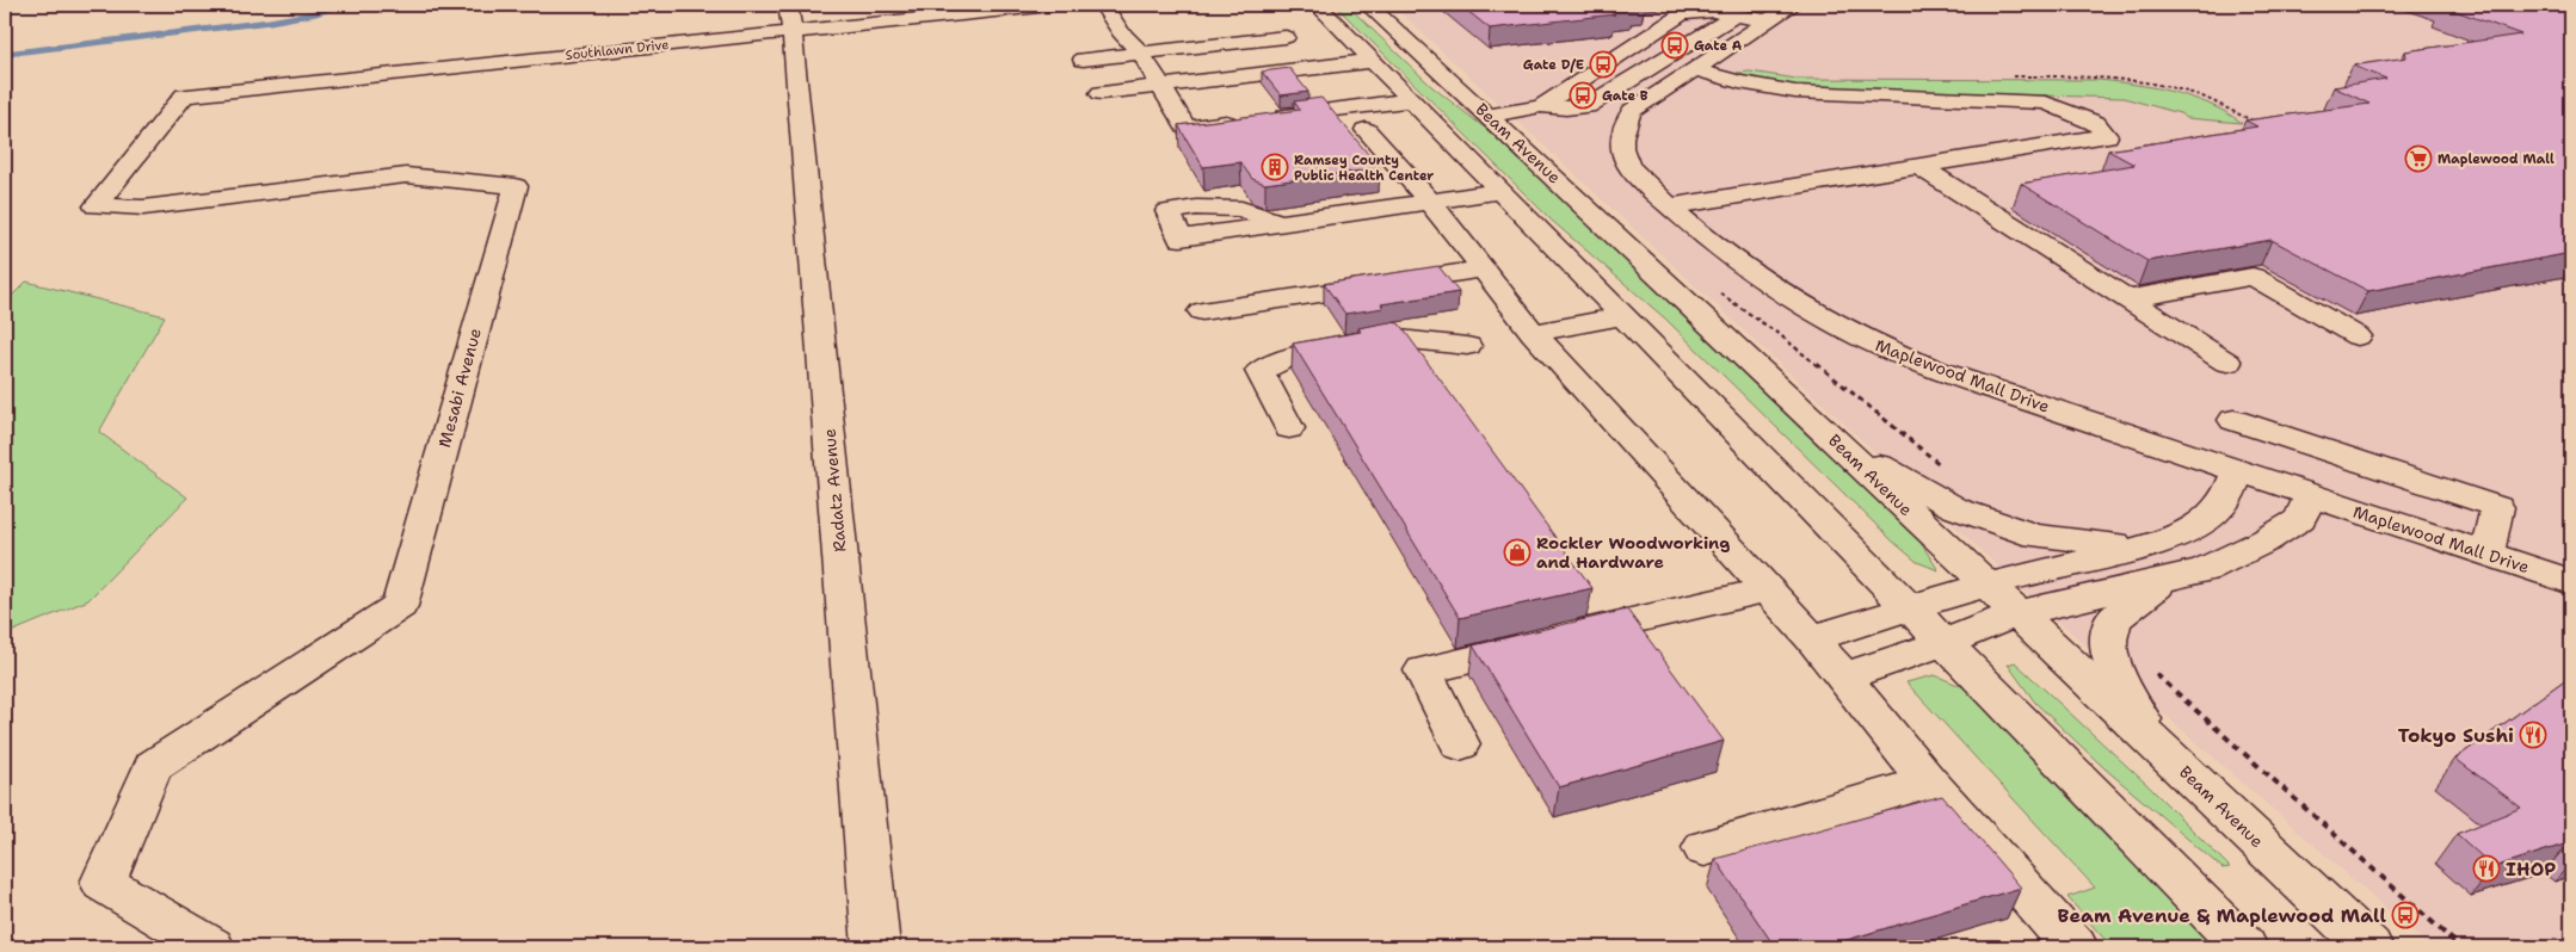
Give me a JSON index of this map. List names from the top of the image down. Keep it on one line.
{"streets":{"street":["Southlawn Drive","Beam Avenue","Maplewood Mall Drive","Mesabi Avenue","Radatz Avenue"]},"crossings":[["Southlawn Drive","Mesabi Avenue"],["Southlawn Drive","Radatz Avenue"]],"places":{"bus stop":["Gate A","Gate D/E","Gate B","Beam Avenue & Maplewood Mall"],"supermarket":["Maplewood Mall"],"building":["Ramsey County Public Health Center"],"shop":["Rockler Woodworking and Hardware"],"restaurant":["Tokyo Sushi","IHOP"]}}
